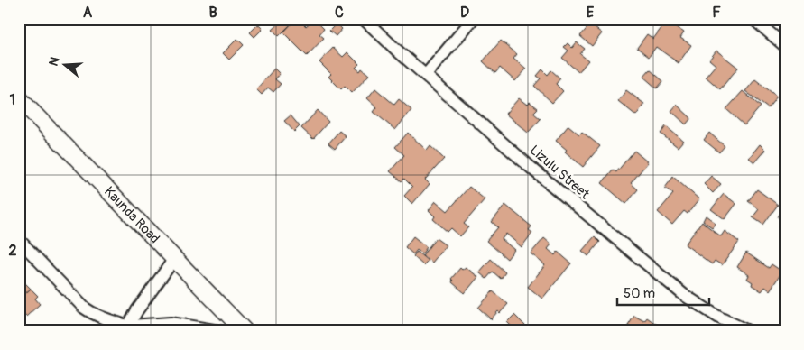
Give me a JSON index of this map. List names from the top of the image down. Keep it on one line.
{"streets":{"main road":["Kaunda Road"],"street":["Lizulu Street"]},"scale_bar":"50 m","north":"left","grid":{"columns":["A","B","C","D","E","F"],"rows":["1","2"]}}
